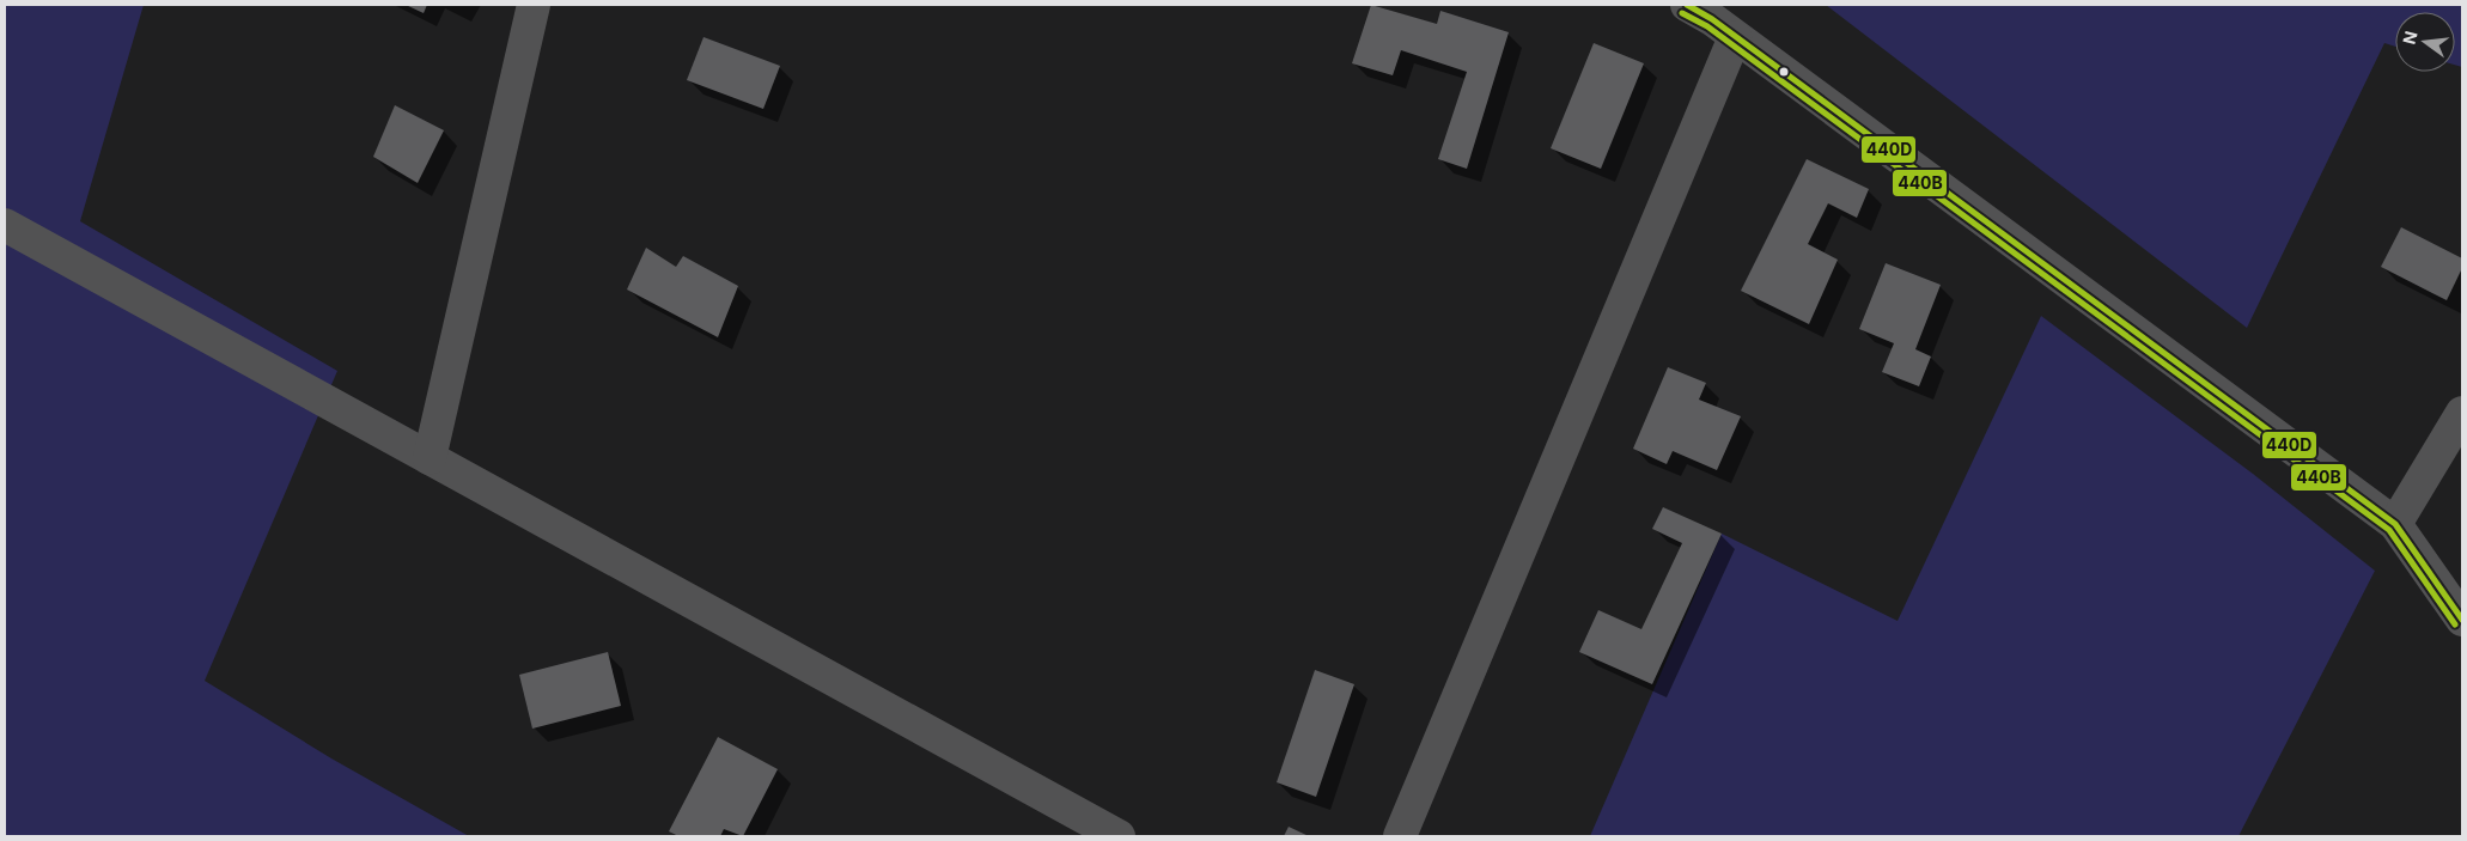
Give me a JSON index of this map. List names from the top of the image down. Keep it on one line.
{"lines":["transit line 440D","transit line 440B"],"north":"left"}
